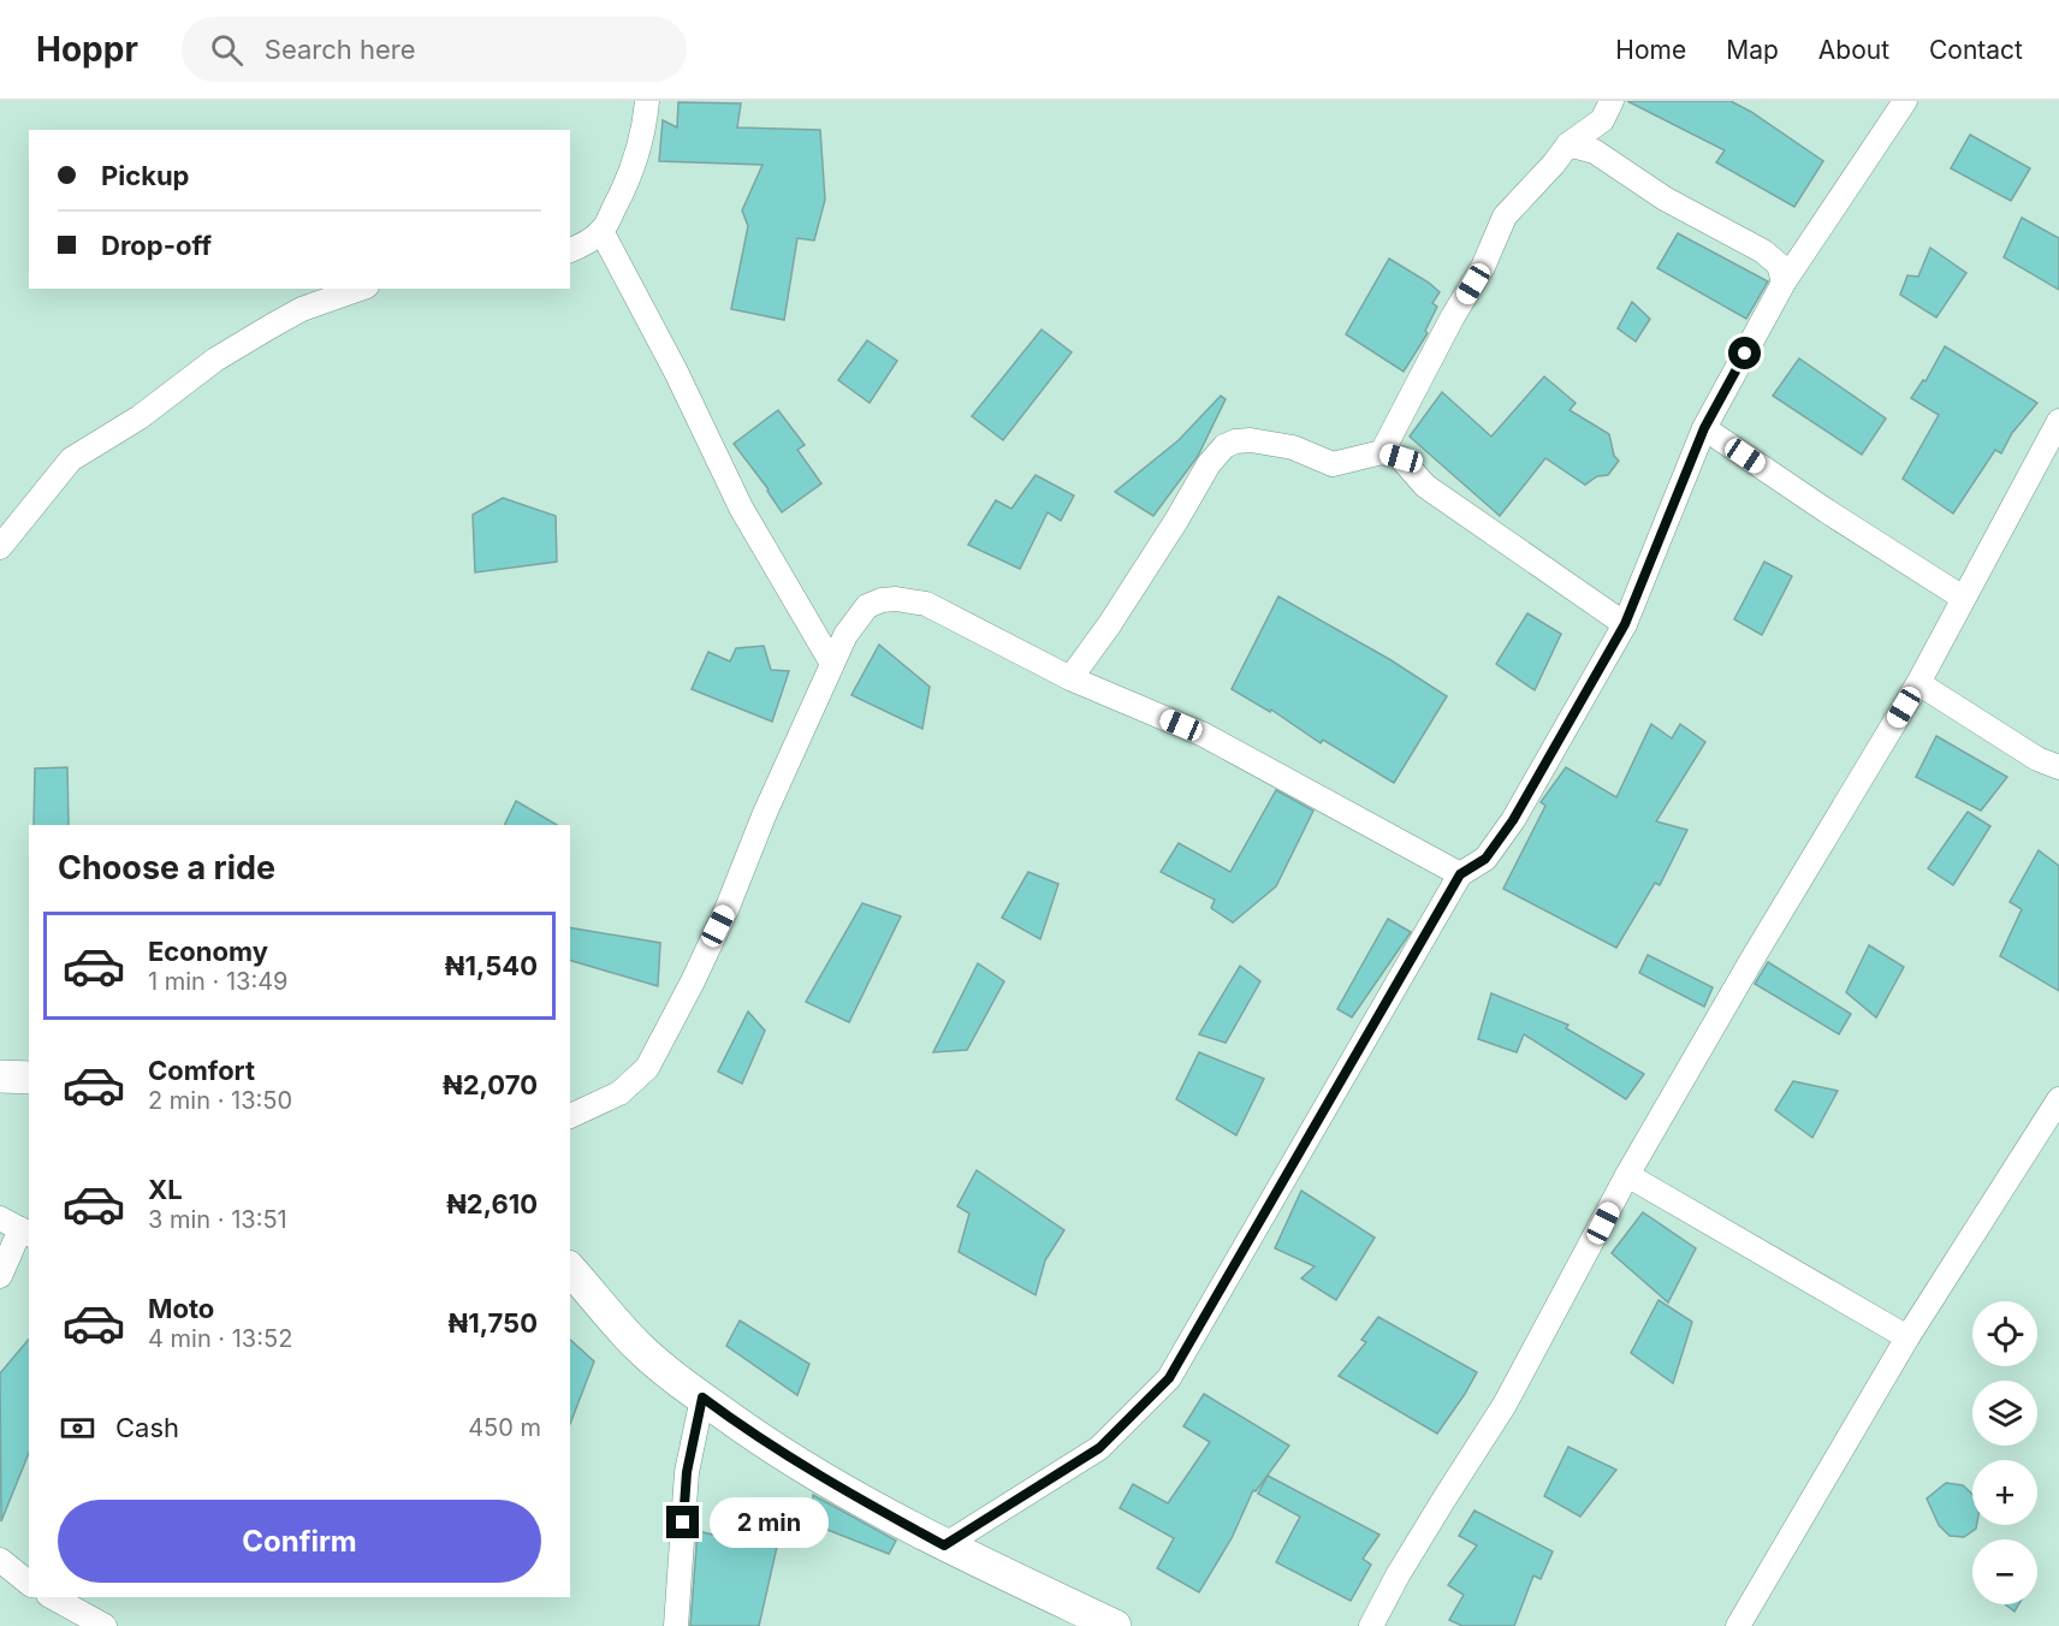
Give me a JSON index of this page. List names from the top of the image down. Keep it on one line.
{"page":{"header":"Hoppr","search":"Search here","nav":["Home","Map","About","Contact"],"banner":["Pickup","Drop-off"],"heading":"Choose a ride","list":[{"name":"Economy","note":"1 min · 13:49","value":"₦1,540"},{"name":"Comfort","note":"2 min · 13:50","value":"₦2,070"},{"name":"XL","note":"3 min · 13:51","value":"₦2,610"},{"name":"Moto","note":"4 min · 13:52","value":"₦1,750"}],"map_buttons":["+","−"],"pay":["Cash","450 m"],"buttons":"Confirm","bubble":"2 min"}}
